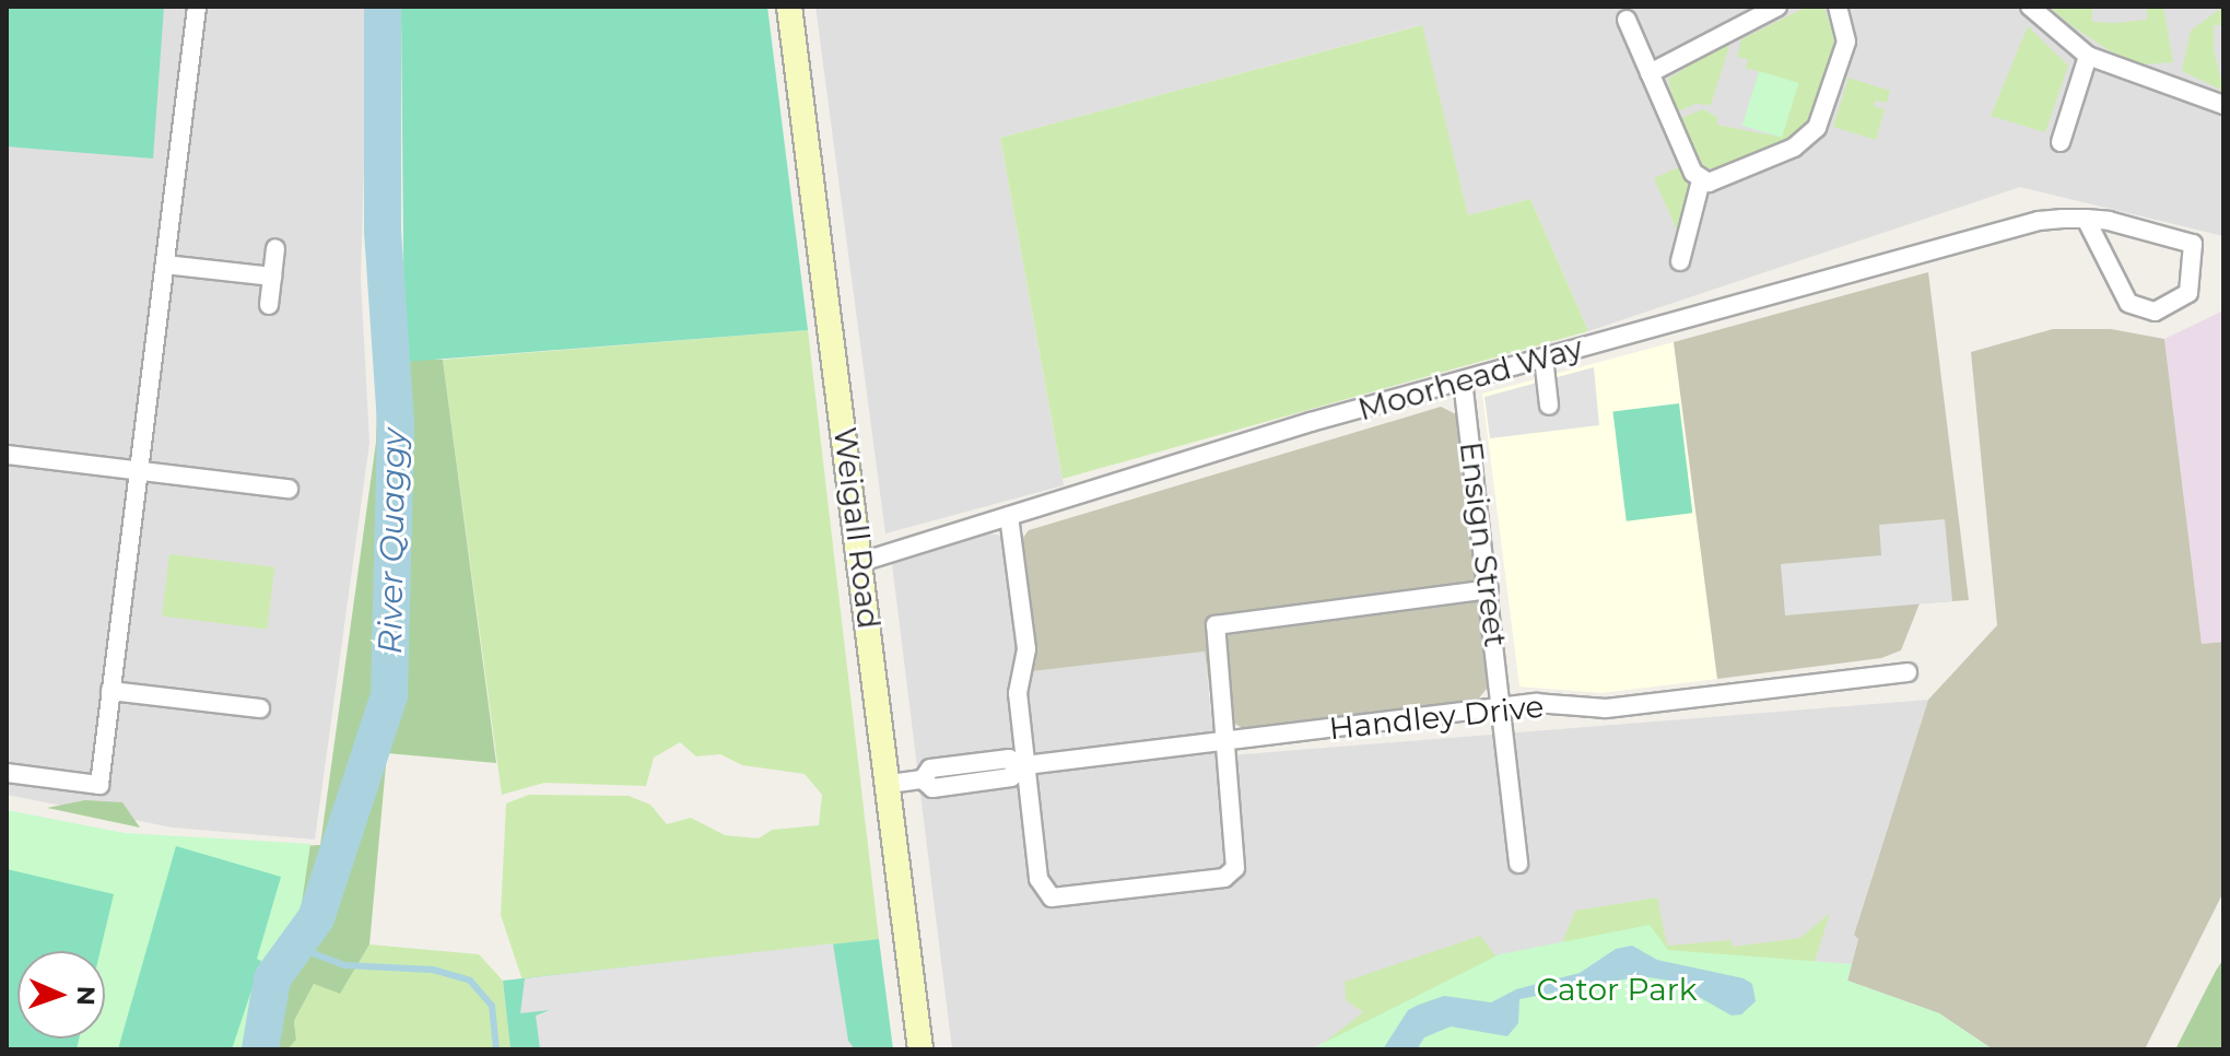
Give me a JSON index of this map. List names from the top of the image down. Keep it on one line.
{"streets":{"street":["Moorhead Way","Weigall Road","Ensign Street","Handley Drive"]},"crossings":[["Moorhead Way","Weigall Road"],["Moorhead Way","Ensign Street"],["Weigall Road","Handley Drive"],["Ensign Street","Handley Drive"]],"water":["River Quaggy"],"parks":["Cator Park"],"north":"right"}
